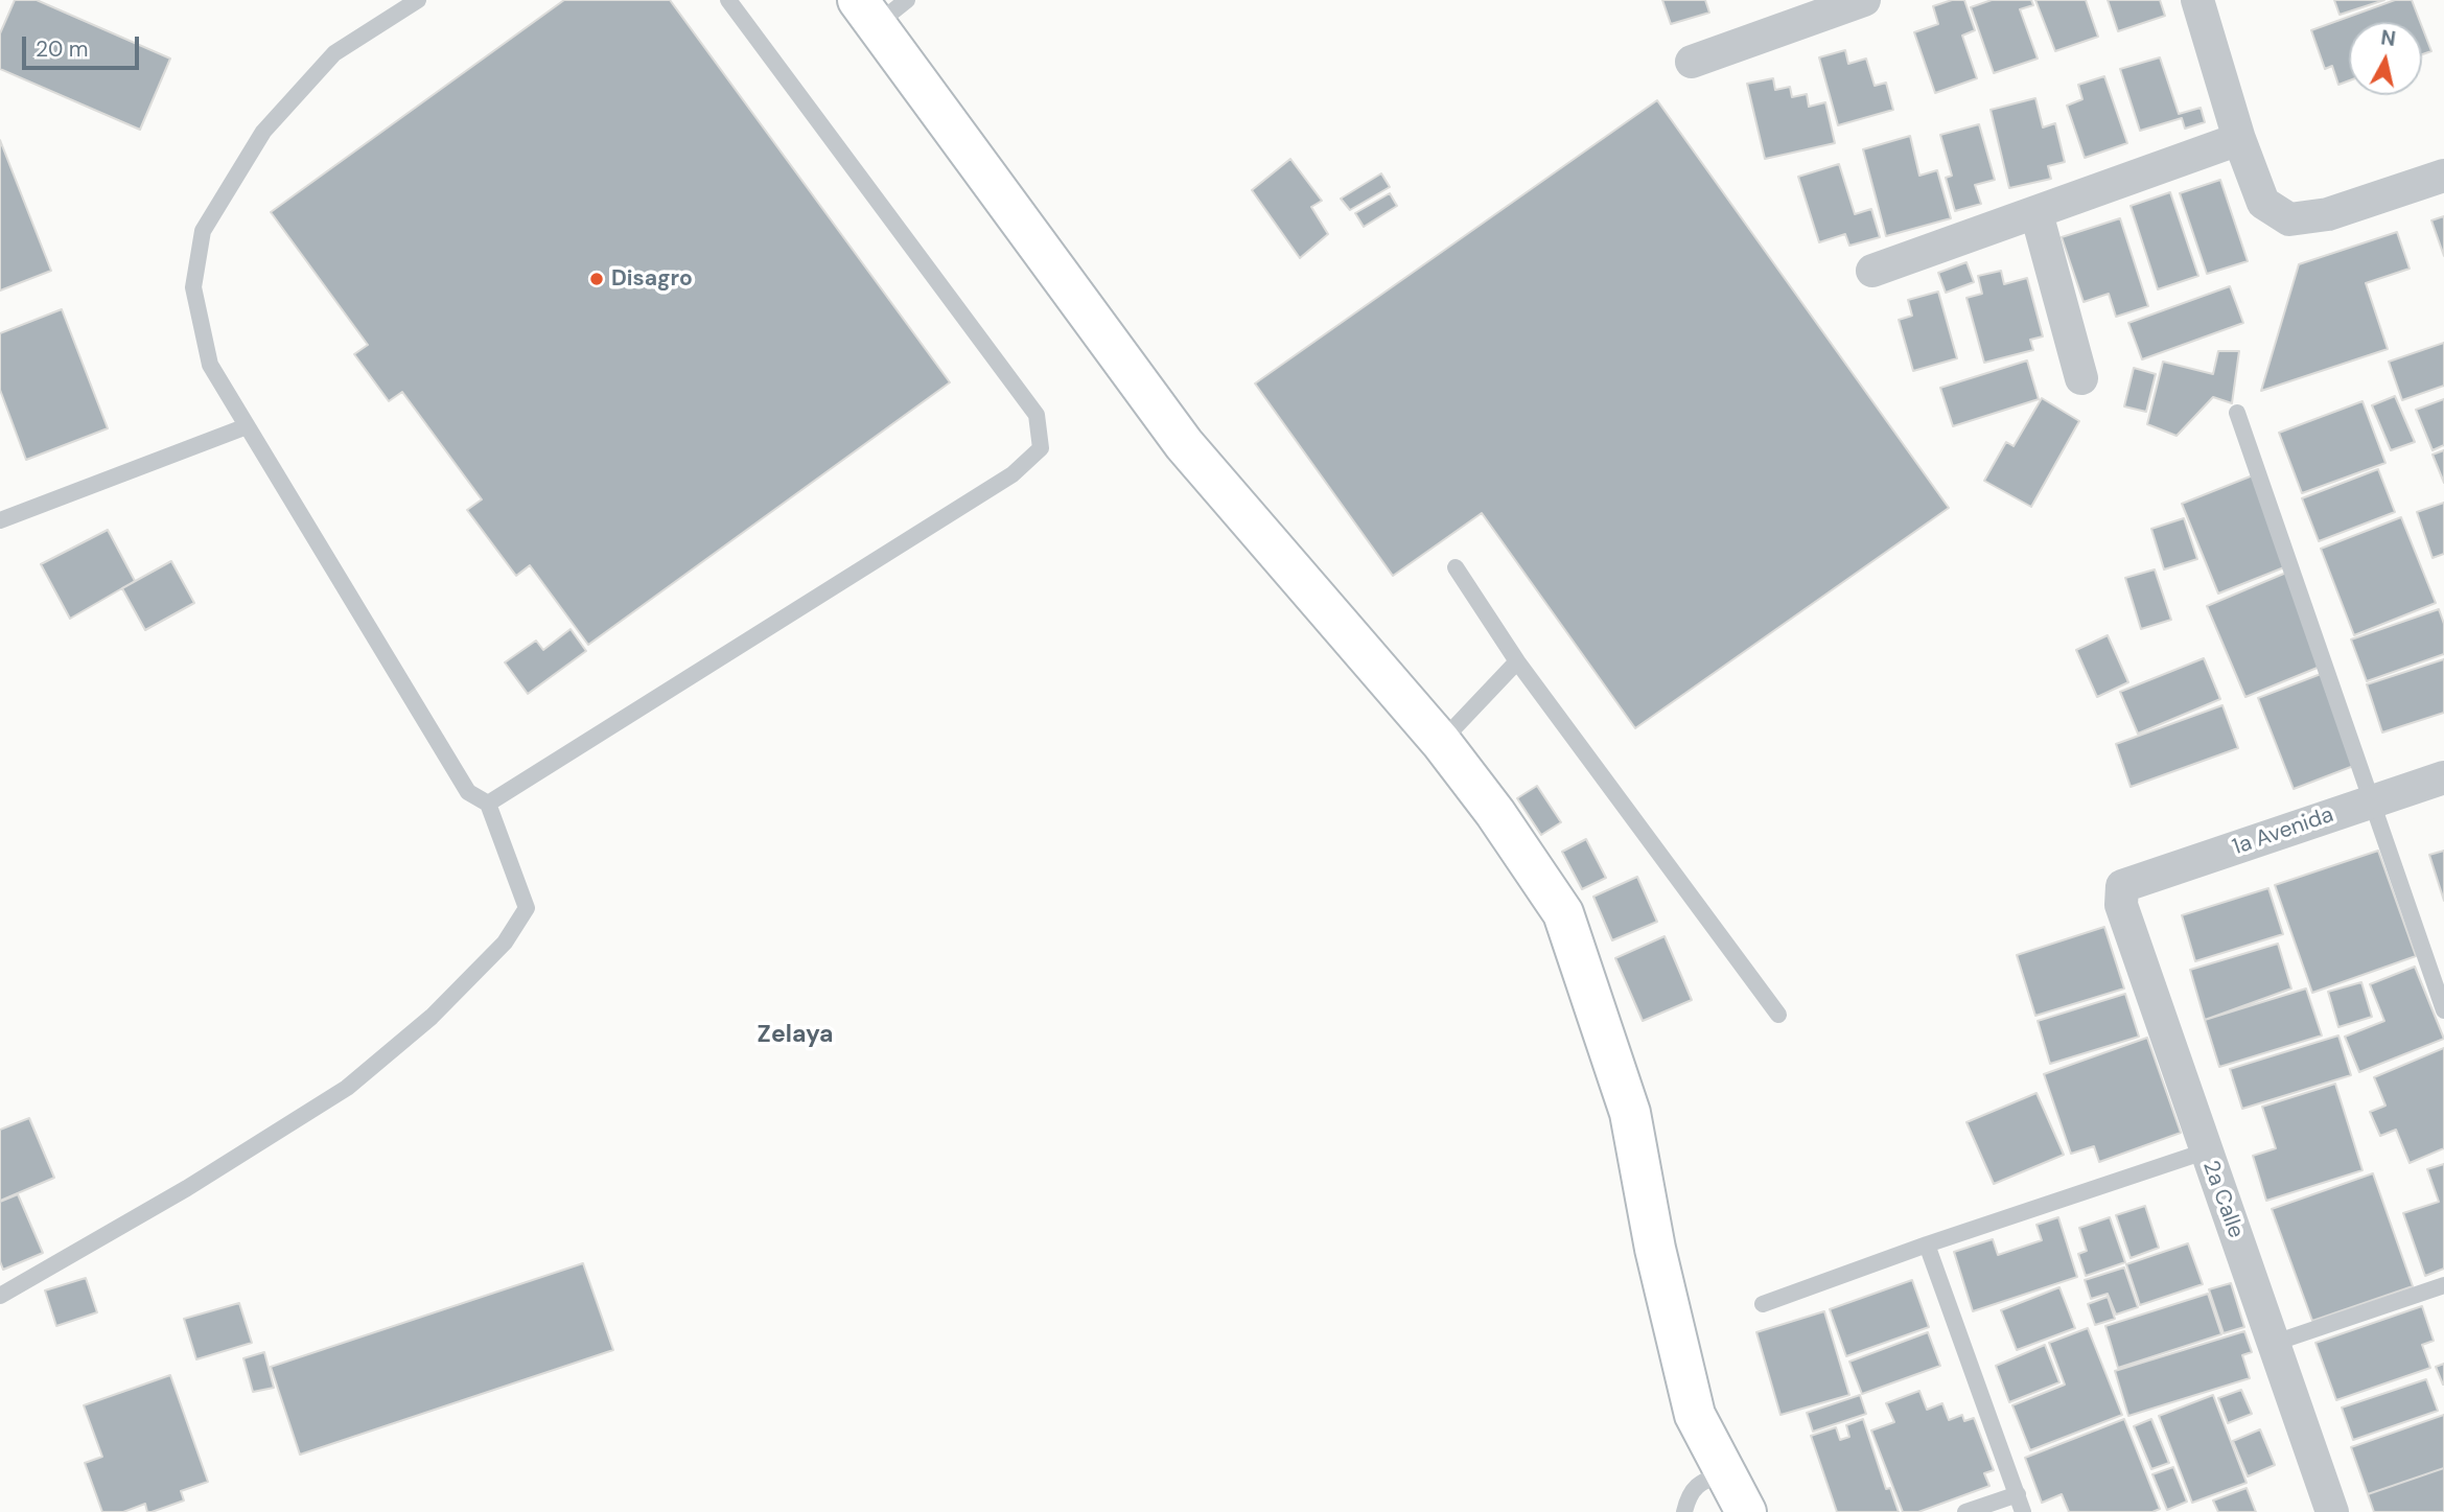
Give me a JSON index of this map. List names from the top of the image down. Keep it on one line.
{"streets":{"street":["1a Avenida","2a Calle"]},"crossings":[["1a Avenida","2a Calle"]],"districts":["Zelaya"],"places":["Disagro"],"scale_bar":"20 m","north":"top"}
